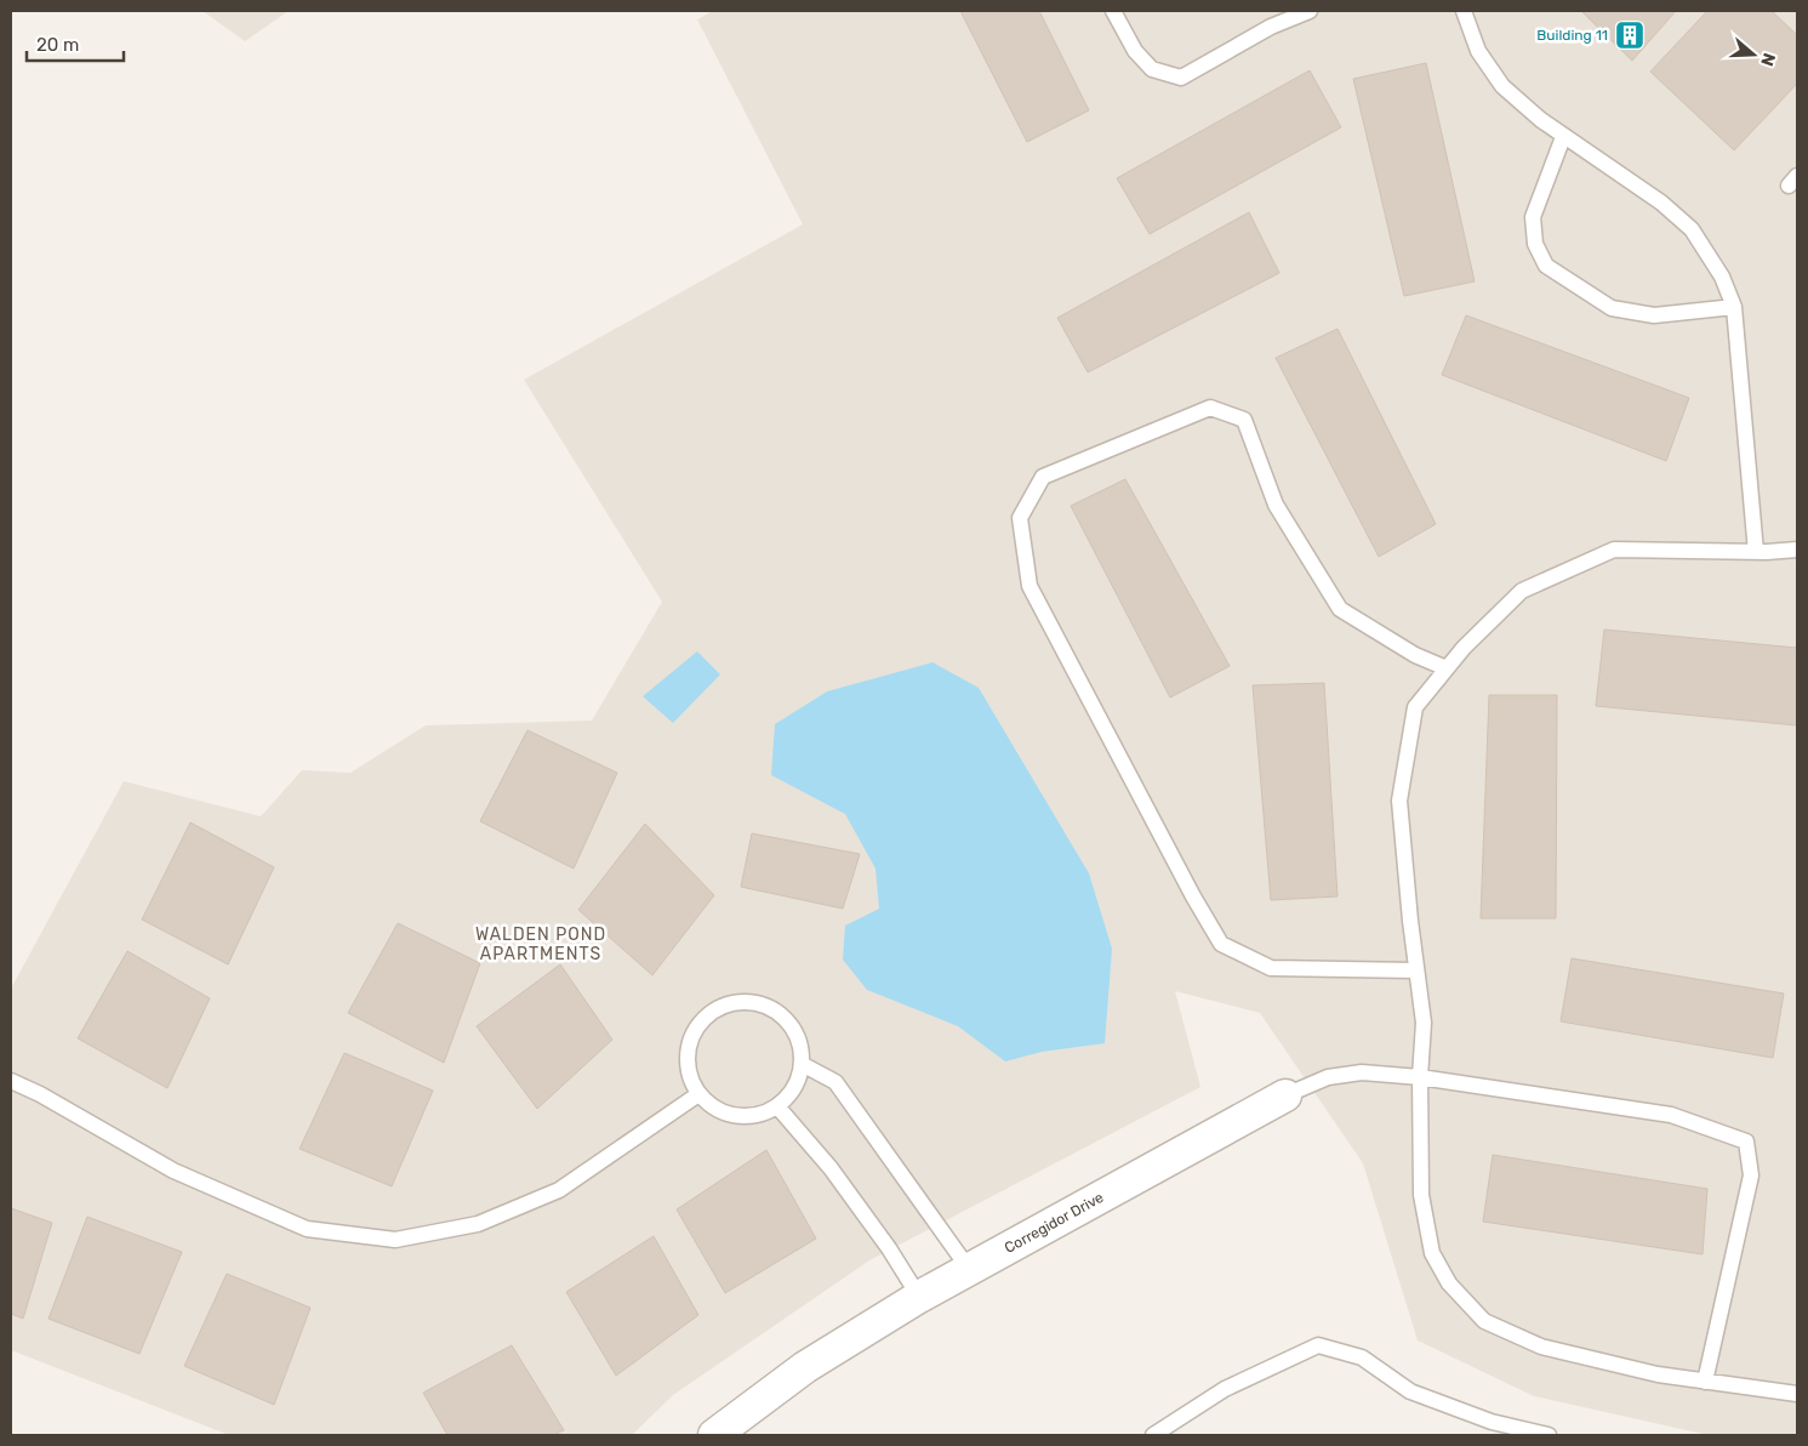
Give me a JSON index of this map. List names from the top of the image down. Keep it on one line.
{"streets":{"street":["Corregidor Drive"]},"districts":["WALDEN POND APARTMENTS"],"places":{"building":["Building 11"]},"scale_bar":"20 m","north":"right"}
